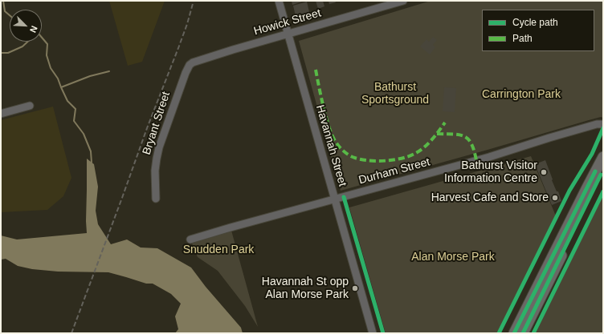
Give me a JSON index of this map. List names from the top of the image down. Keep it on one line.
{"streets":{"street":["Howick Street","Bryant Street","Havannah Street","Durham Street"]},"crossings":[["Howick Street","Bryant Street"],["Howick Street","Havannah Street"],["Havannah Street","Durham Street"]],"parks":["Bathurst Sportsground","Carrington Park","Snudden Park","Alan Morse Park"],"places":["Bathurst Visitor Information Centre","Harvest Cafe and Store","Havannah St opp Alan Morse Park"],"legend":["Cycle path","Path"],"north":"bottom right"}
